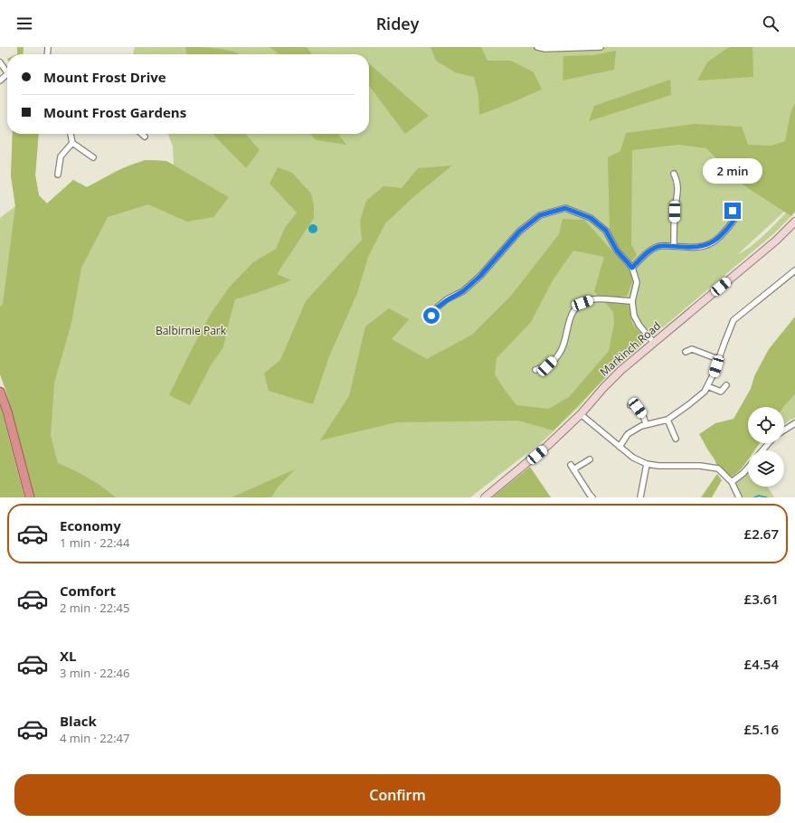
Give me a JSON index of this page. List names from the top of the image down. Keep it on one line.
{"streets":{"main road":["Markinch Road"]},"parks":["Balbirnie Park"],"page":{"header":"Ridey","banner":["Mount Frost Drive","Mount Frost Gardens"],"bubble":"2 min","list":[{"name":"Economy","note":"1 min · 22:44","value":"£2.67"},{"name":"Comfort","note":"2 min · 22:45","value":"£3.61"},{"name":"XL","note":"3 min · 22:46","value":"£4.54"},{"name":"Black","note":"4 min · 22:47","value":"£5.16"}],"buttons":"Confirm"}}
